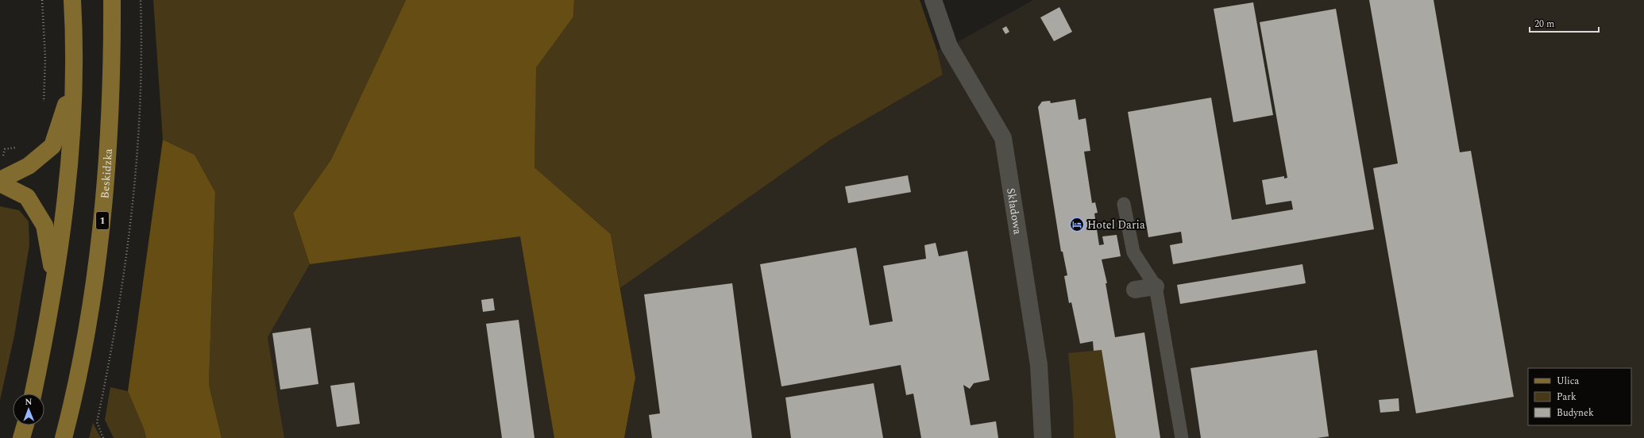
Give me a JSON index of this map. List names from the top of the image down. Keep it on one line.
{"streets":{"main road":["Beskidzka","1"],"street":["Składowa"]},"places":{"hotel":["Hotel Daria"]},"legend":["Ulica","Park","Budynek"],"scale_bar":"20 m","north":"top"}
